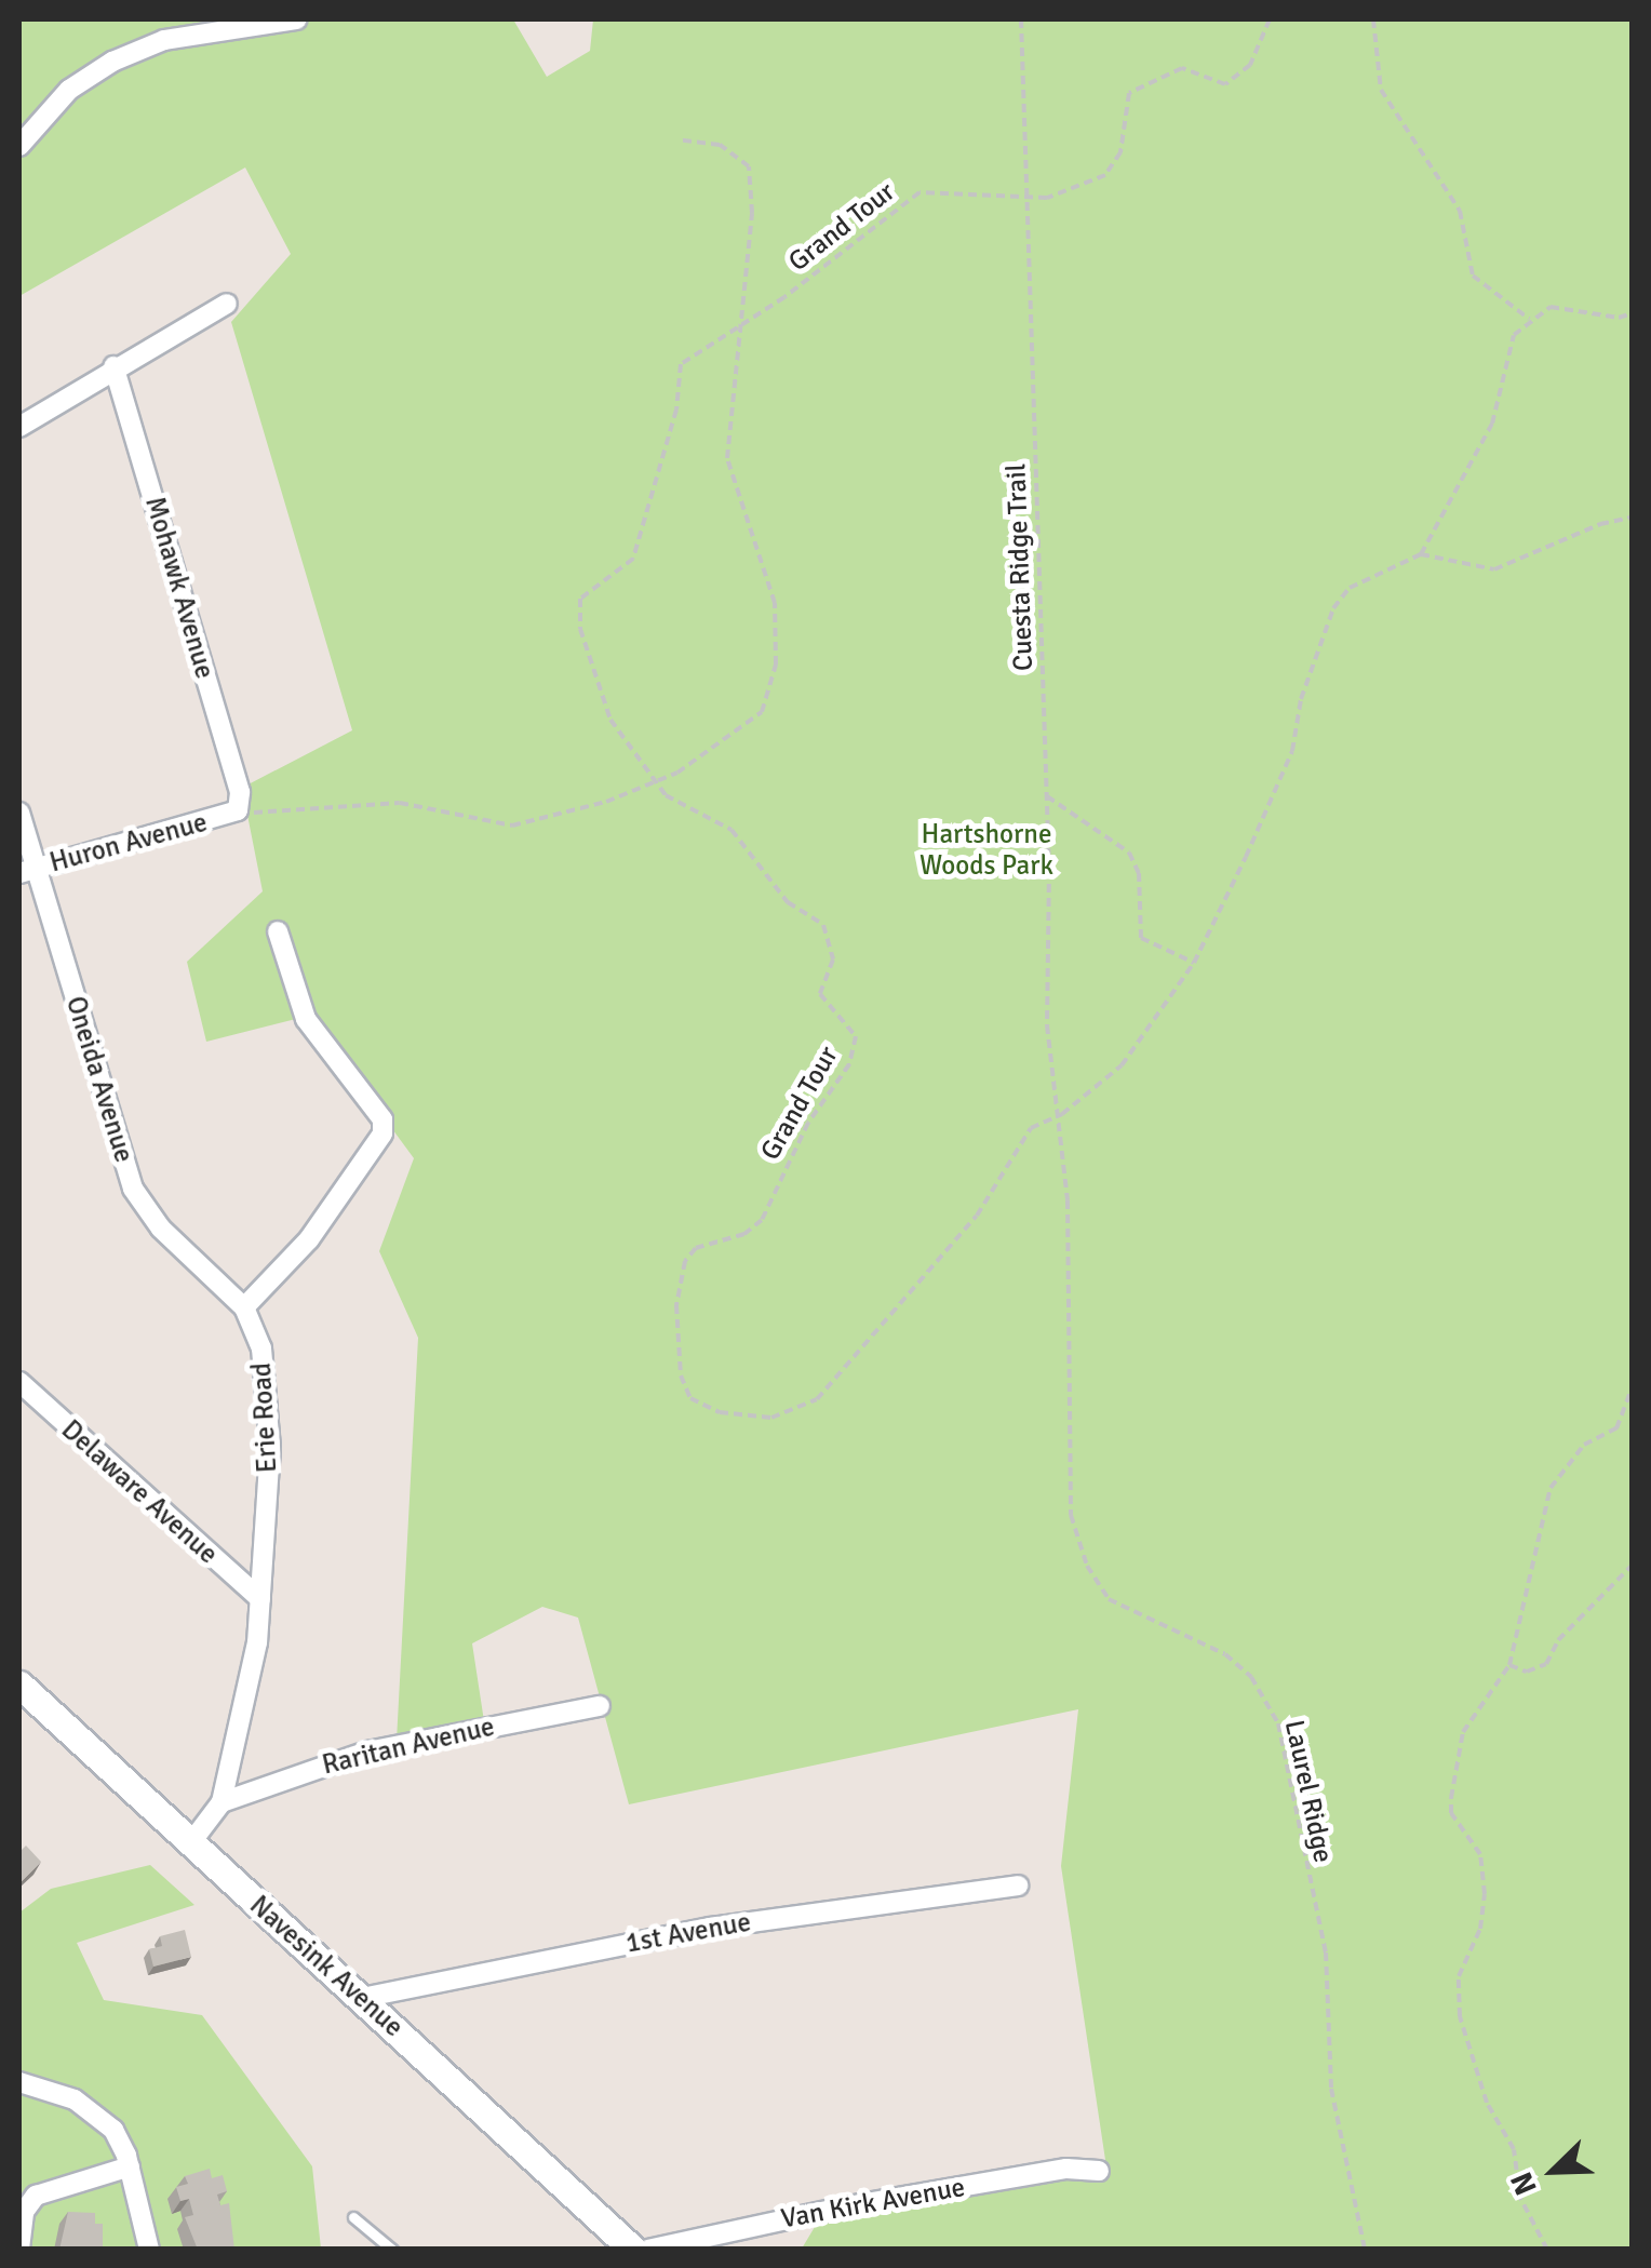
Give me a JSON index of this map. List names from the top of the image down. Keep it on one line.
{"streets":{"main road":["Navesink Avenue"],"street":["Mohawk Avenue","Huron Avenue","Oneida Avenue","Erie Road","Delaware Avenue","Raritan Avenue","1st Avenue","Van Kirk Avenue"],"path":["Grand Tour","Cuesta Ridge Trail","Laurel Ridge"]},"crossings":[["Grand Tour","Cuesta Ridge Trail"],["Grand Tour","Laurel Ridge"],["Cuesta Ridge Trail","Laurel Ridge"],["Mohawk Avenue","Huron Avenue"],["Huron Avenue","Oneida Avenue"],["Oneida Avenue","Erie Road"],["Erie Road","Delaware Avenue"],["Erie Road","Raritan Avenue"],["Erie Road","Navesink Avenue"],["1st Avenue","Navesink Avenue"],["Navesink Avenue","Van Kirk Avenue"]],"parks":["Hartshorne Woods Park"],"north":"bottom left"}
